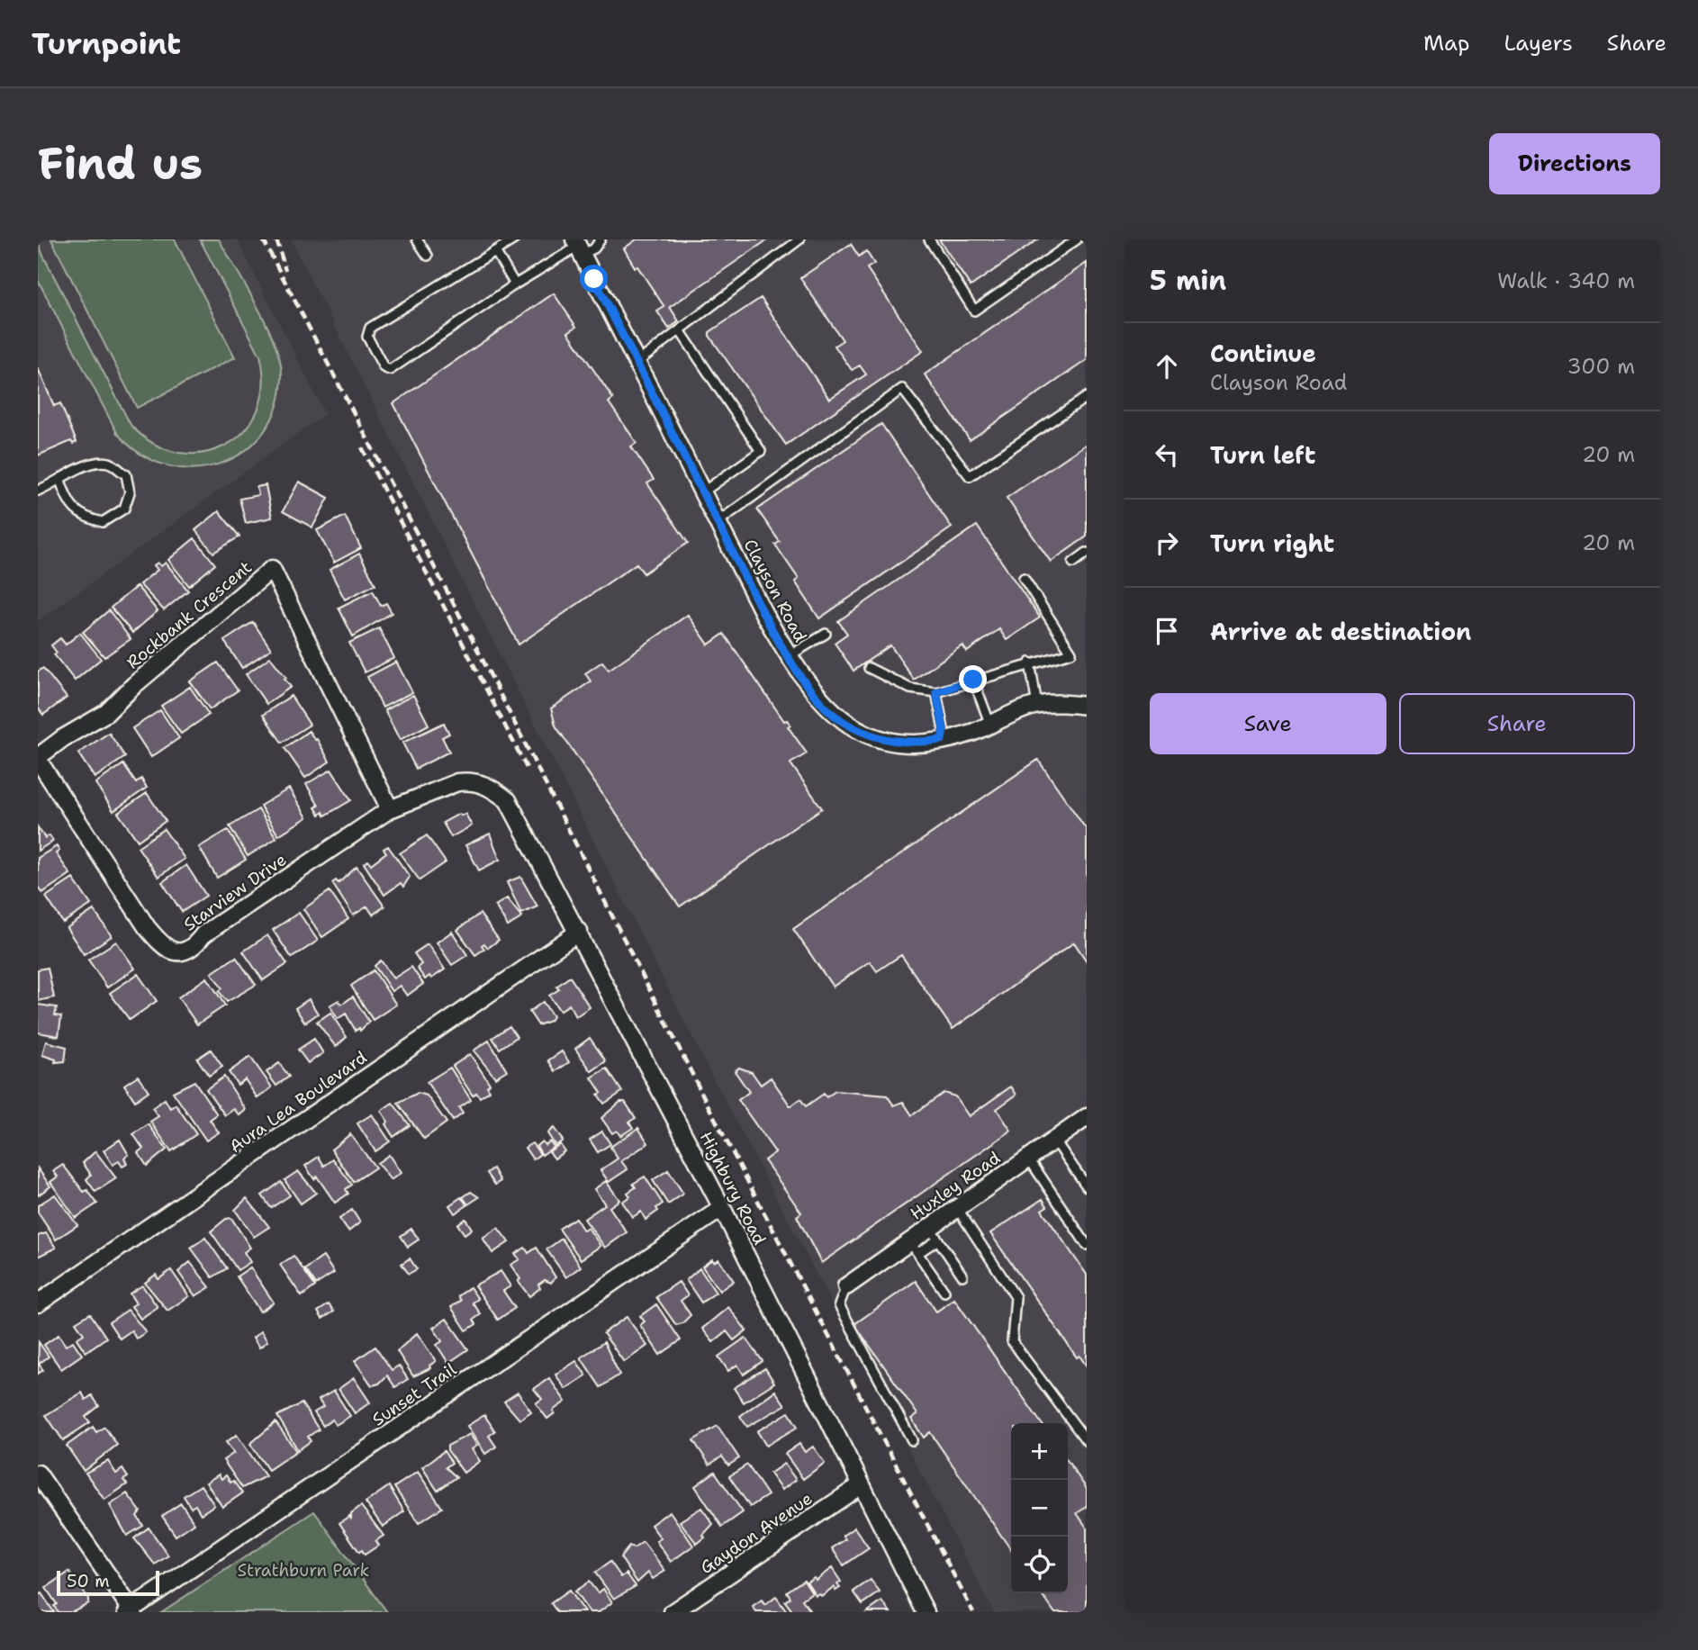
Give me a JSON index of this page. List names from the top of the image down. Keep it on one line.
{"streets":{"street":["Clayson Road","Rockbank Crescent","Starview Drive","Aura Lea Boulevard","Huxley Road","Highbury Road","Sunset Trail","Gaydon Avenue"]},"crossings":[["Rockbank Crescent","Starview Drive"],["Starview Drive","Highbury Road"],["Aura Lea Boulevard","Highbury Road"],["Highbury Road","Sunset Trail"],["Highbury Road","Gaydon Avenue"]],"parks":["Strathburn Park"],"scale_bar":"50 m","page":{"header":"Turnpoint","nav":["Map","Layers","Share"],"buttons":["Directions",["Save","Share"]],"title":"Find us","heading":["5 min","Walk · 340 m"],"list":[["Continue","Clayson Road","300 m"],["Turn left","20 m"],["Turn right","20 m"],"Arrive at destination"],"map_buttons":["+","−"],"scale":"50 m"}}
